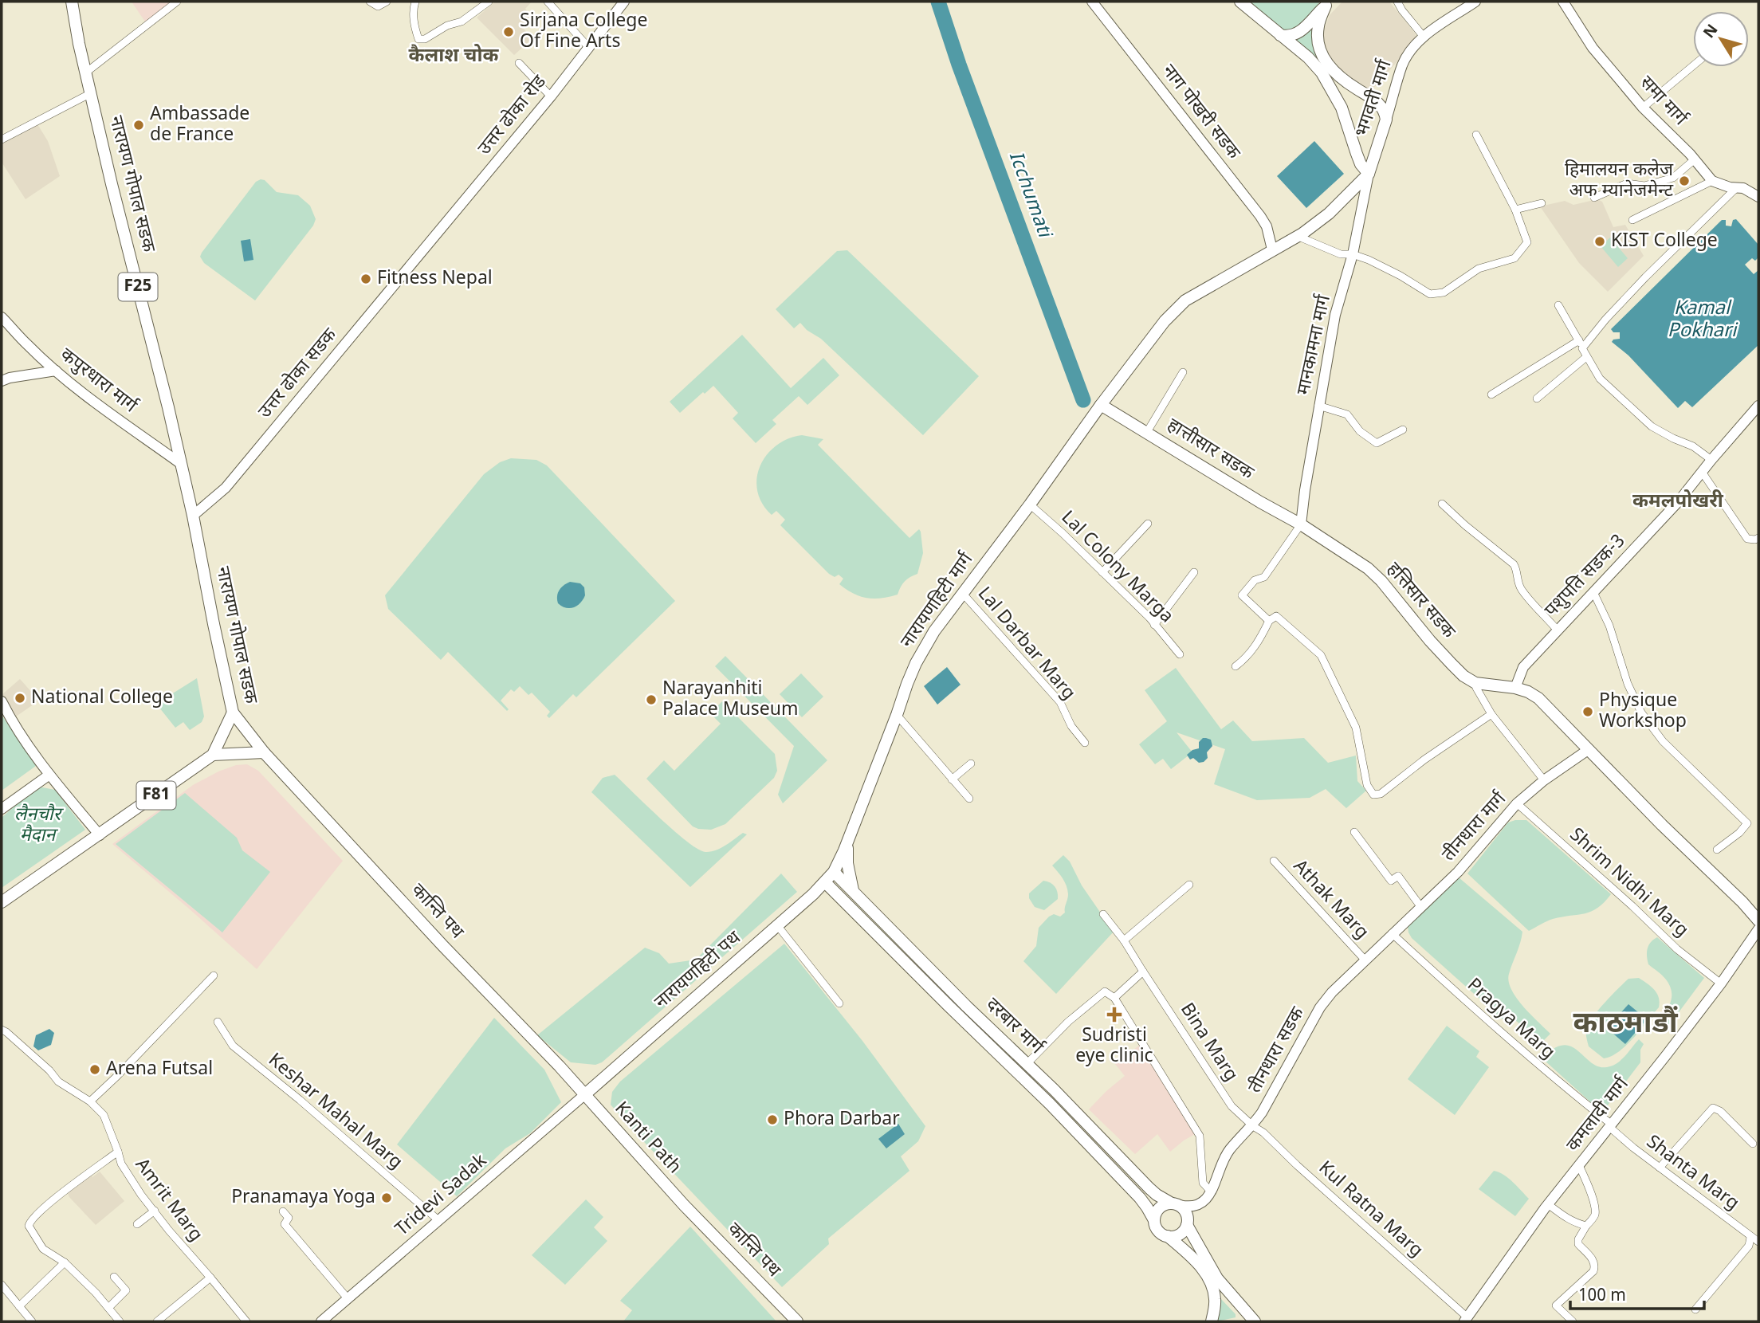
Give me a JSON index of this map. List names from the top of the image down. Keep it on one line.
{"streets":{"main road":["भगवती मार्ग","समा मार्ग","नाग पोखरी सडक","उत्तर ढोका रोड","नारायण गोपाल सडक","F25","मानकामना मार्ग","उत्तर ढोका सडक","कपुरधारा मार्ग","हात्तीसार सडक","पशुपति सडक-3","नारायणहिटी मार्ग","हत्तिसार सडक","F81","तीनधारा मार्ग","कान्ति पथ","नारायणहिटी पथ","दरबार मार्ग","तीनधारा सडक","कमलादी मार्ग","Kanti Path","Tridevi Sadak"],"street":["Lal Colony Marga","Lal Darbar Marg","Shrim Nidhi Marg","Athak Marg","Pragya Marg","Bina Marg","Keshar Mahal Marg","Shanta Marg","Amrit Marg","Kul Ratna Marg"]},"crossings":[["भगवती मार्ग","मानकामना मार्ग"],["भगवती मार्ग","नारायणहिटी मार्ग"],["नाग पोखरी सडक","नारायणहिटी मार्ग"],["उत्तर ढोका रोड","उत्तर ढोका सडक"],["नारायण गोपाल सडक","F25"],["नारायण गोपाल सडक","उत्तर ढोका सडक"],["नारायण गोपाल सडक","कपुरधारा मार्ग"],["नारायण गोपाल सडक","F81"],["नारायण गोपाल सडक","कान्ति पथ"],["F25","उत्तर ढोका सडक"],["F25","कपुरधारा मार्ग"],["मानकामना मार्ग","हात्तीसार सडक"],["मानकामना मार्ग","नारायणहिटी मार्ग"],["मानकामना मार्ग","हत्तिसार सडक"],["हात्तीसार सडक","नारायणहिटी मार्ग"],["हात्तीसार सडक","हत्तिसार सडक"],["Lal Colony Marga","नारायणहिटी मार्ग"],["नारायणहिटी मार्ग","Lal Darbar Marg"],["नारायणहिटी मार्ग","नारायणहिटी पथ"],["नारायणहिटी मार्ग","दरबार मार्ग"],["तीनधारा मार्ग","Shrim Nidhi Marg"],["तीनधारा मार्ग","Pragya Marg"],["तीनधारा मार्ग","तीनधारा सडक"],["Shrim Nidhi Marg","कमलादी मार्ग"],["Athak Marg","तीनधारा सडक"],["कान्ति पथ","नारायणहिटी पथ"],["कान्ति पथ","Kanti Path"],["कान्ति पथ","Tridevi Sadak"],["नारायणहिटी पथ","दरबार मार्ग"],["नारायणहिटी पथ","Kanti Path"],["नारायणहिटी पथ","Tridevi Sadak"],["Pragya Marg","तीनधारा सडक"],["Pragya Marg","कमलादी मार्ग"],["Pragya Marg","Shanta Marg"],["Bina Marg","तीनधारा सडक"],["Bina Marg","Kul Ratna Marg"],["तीनधारा सडक","Kul Ratna Marg"],["Keshar Mahal Marg","Tridevi Sadak"],["कमलादी मार्ग","Shanta Marg"],["कमलादी मार्ग","Kul Ratna Marg"],["Kanti Path","Tridevi Sadak"]],"districts":["कैलाश चोक","कमलपोखरी","काठमाडौं"],"water":["Icchumati","Kamal Pokhari"],"parks":["लैनचौर मैदान"],"places":{"other":["Sirjana College Of Fine Arts","Ambassade de France","हिमालयन कलेज अफ म्यानेजमेन्ट","KIST College","Fitness Nepal","National College","Narayanhiti Palace Museum","Physique Workshop","Arena Futsal","Phora Darbar","Pranamaya Yoga"],"health":["Sudristi eye clinic"]},"scale_bar":"100 m","north":"top left"}
